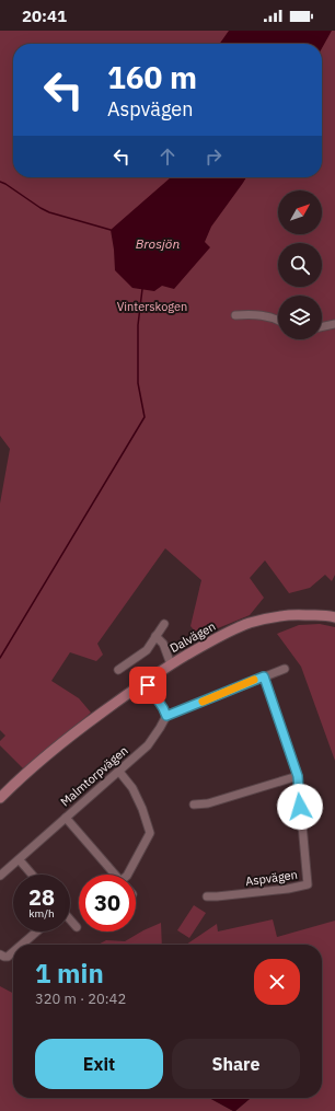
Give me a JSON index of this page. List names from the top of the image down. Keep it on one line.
{"streets":{"main road":["Dalvägen"],"street":["Malmtorpvägen","Aspvägen"]},"water":["Brosjön"],"parks":["Vinterskogen"],"north":"top right","page":{"status":"20:41","turn":["160 m","Aspvägen"],"speed":"28 km/h","limit":"30","heading":["1 min","320 m · 20:42"],"buttons":["Exit","Share"]}}
